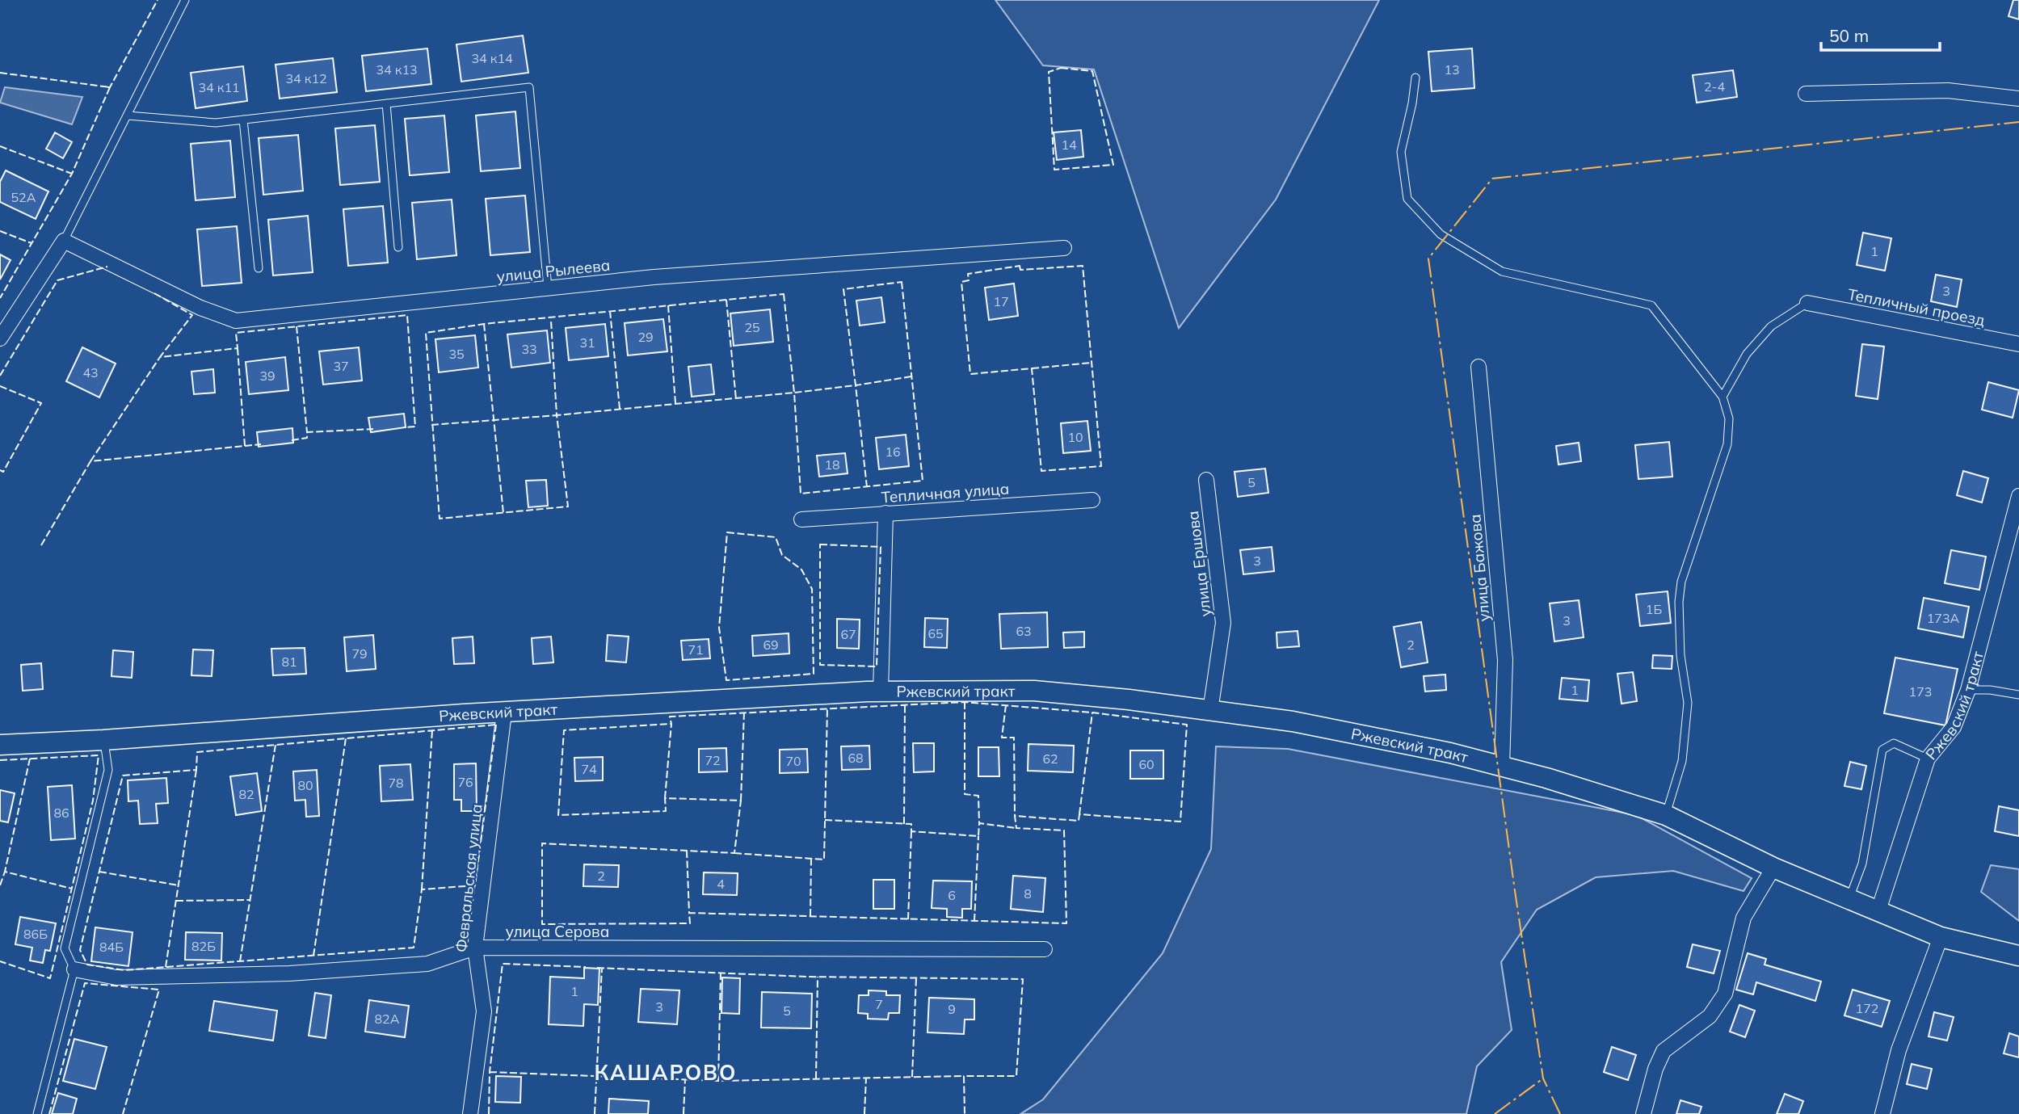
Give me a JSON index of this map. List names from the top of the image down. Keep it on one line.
{"streets":{"main road":["Ржевский тракт"],"street":["улица Рылеева","Тепличный проезд","Тепличная улица","улица Ершова","улица Бажова","Февральская улица","улица Серова"]},"crossings":[["улица Ершова","Ржевский тракт"],["улица Бажова","Ржевский тракт"],["Ржевский тракт","Февральская улица"],["Февральская улица","улица Серова"]],"districts":["КАШАРОВО"],"house_numbers":["34 к14","34 к13","13","34 к12","2-4","34 к11","14","52А","1","3","17","25","29","31","33","35","37","43","39","10","16","18","5","3","1Б","173А","3","63","65","67","69","2","71","79","81","1","173","68","62","72","70","60","74","76","78","80","82","86","2","4","8","6","86Б","82Б","84Б","1","7","3","172","9","5","82А"],"scale_bar":"50 m"}
